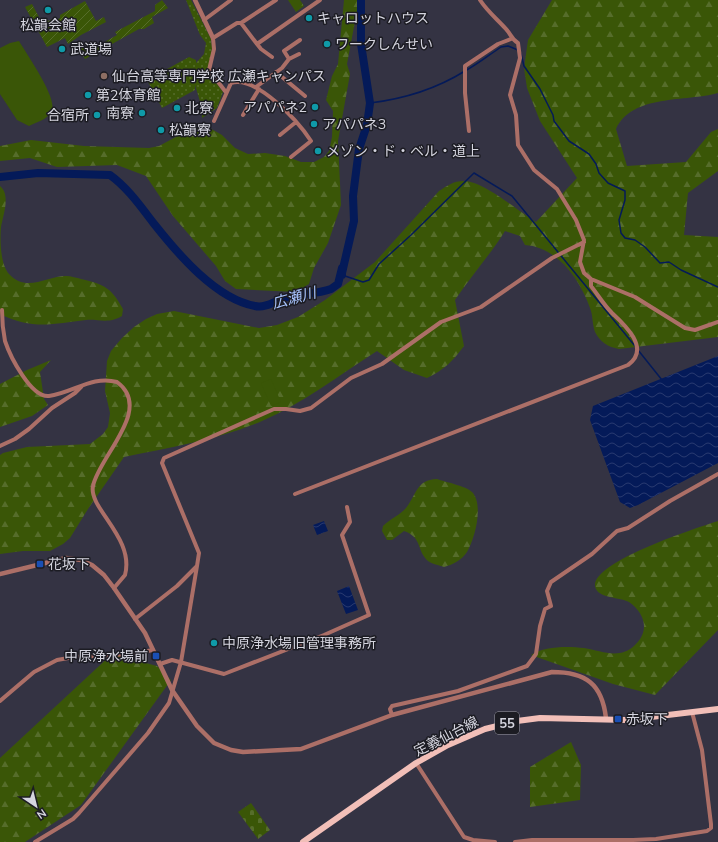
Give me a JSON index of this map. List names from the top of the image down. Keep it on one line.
{"streets":{"main road":["55","定義仙台線"]},"water":["広瀬川"],"places":{"other":["松韻会館","キャロットハウス","ワークしんせい","武道場","仙台高等専門学校 広瀬キャンパス","第2体育館","アパパネ2","北寮","南寮","合宿所","アパパネ3","松韻寮","メゾン・ド・ベル・道上","中原浄水場旧管理事務所"],"transit":["花坂下","中原浄水場前","赤坂下"]},"north":"bottom right"}
